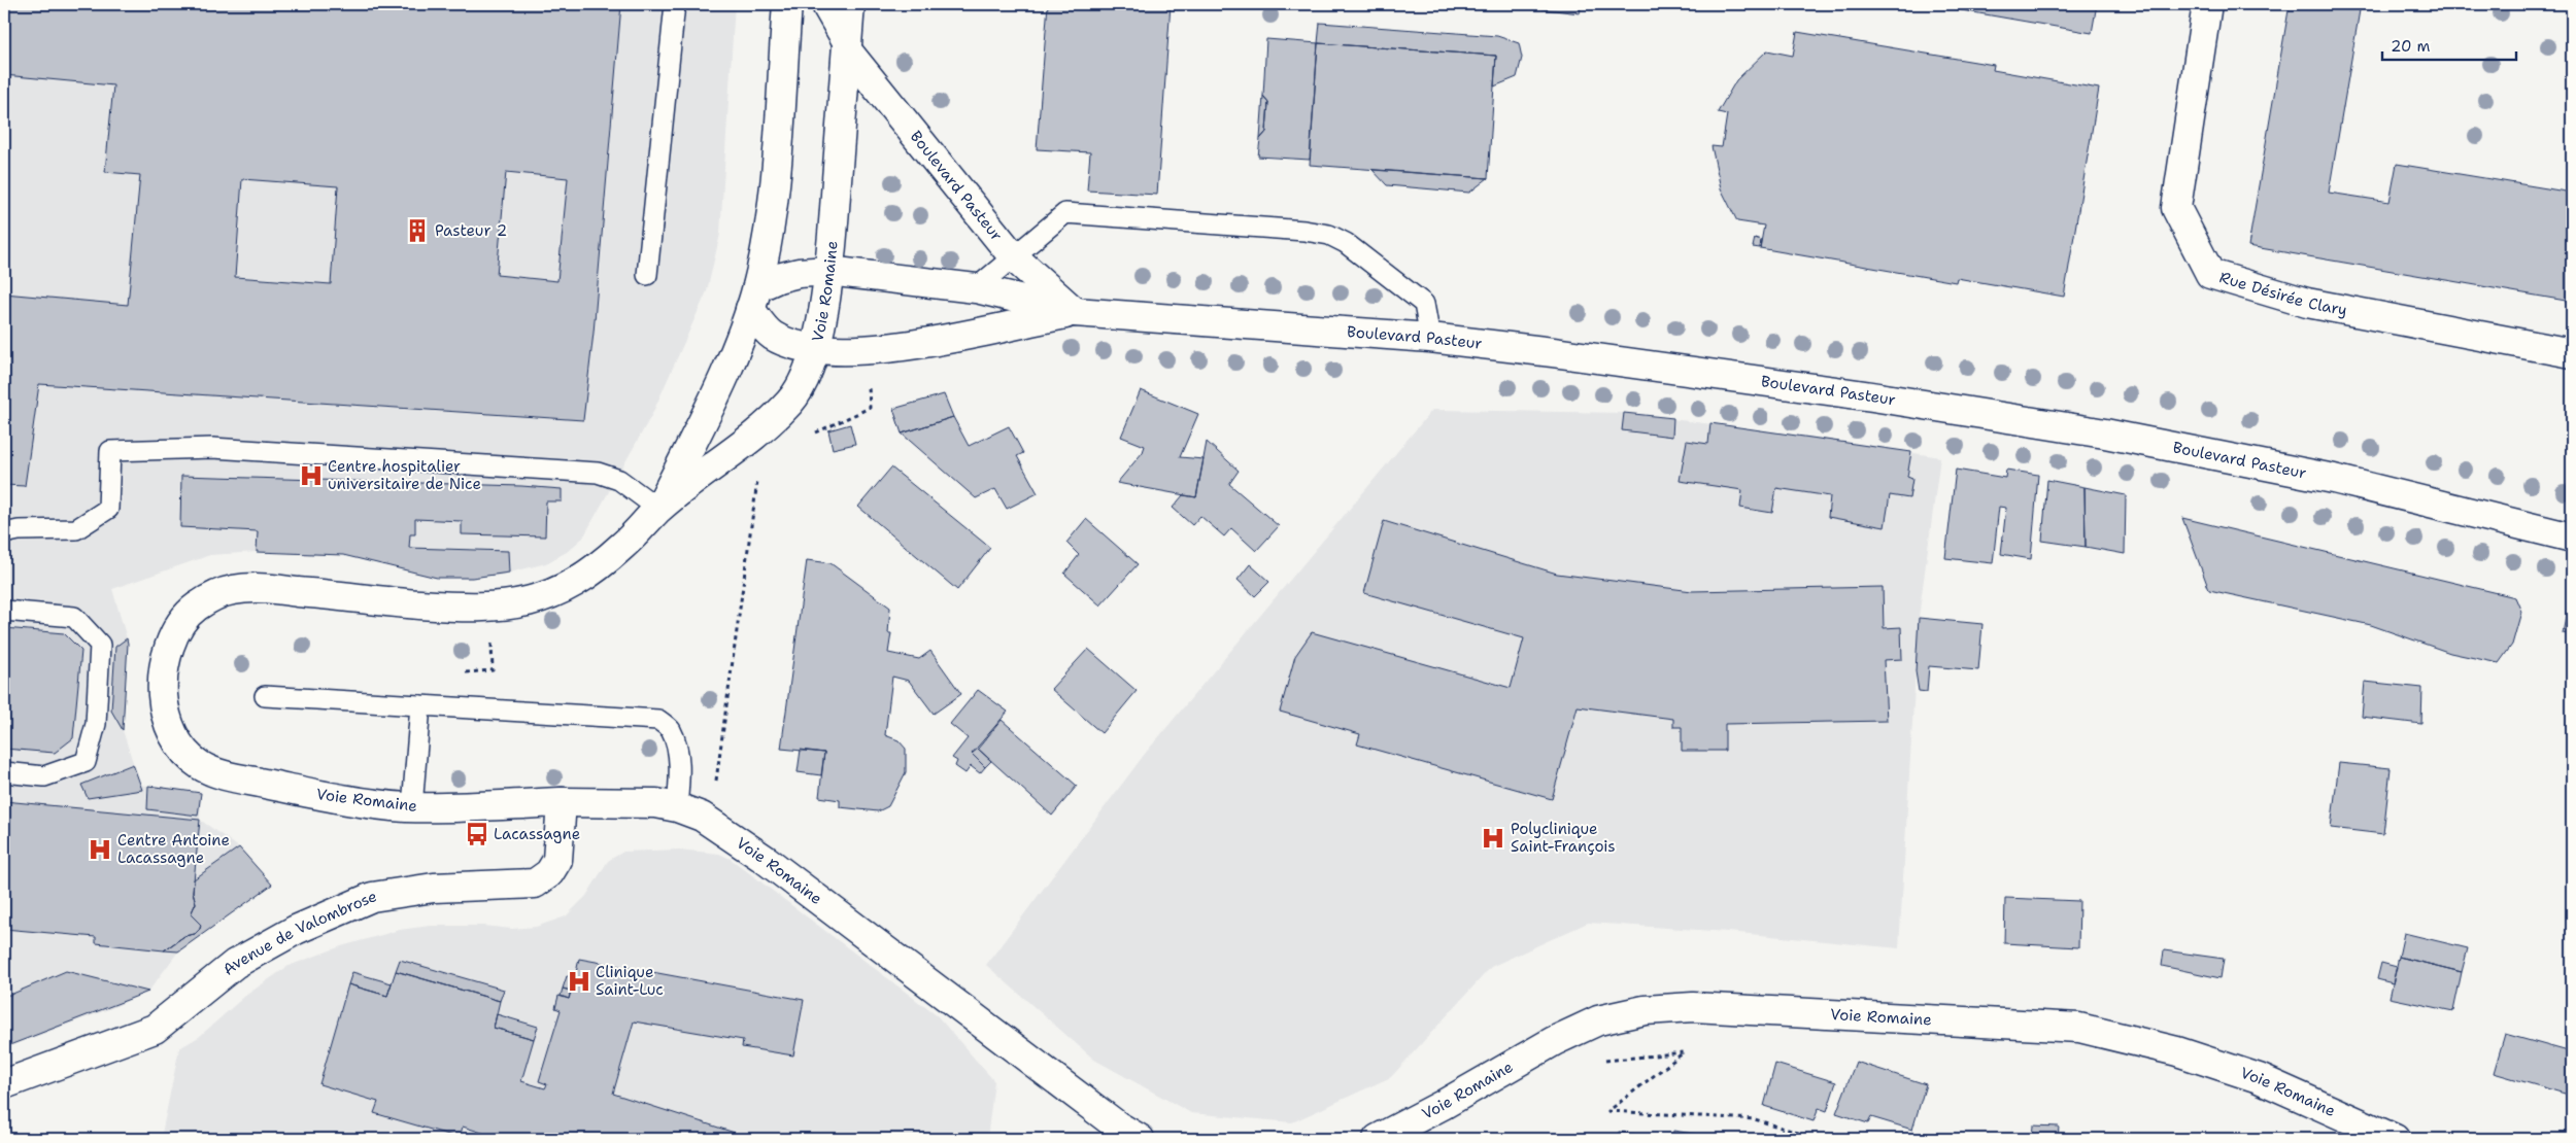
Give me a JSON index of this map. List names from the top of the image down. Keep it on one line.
{"streets":{"street":["Boulevard Pasteur","Voie Romaine","Rue Désirée Clary","Avenue de Valombrose"]},"crossings":[["Boulevard Pasteur","Voie Romaine"],["Voie Romaine","Avenue de Valombrose"]],"places":{"building":["Pasteur 2"],"hospital":["Centre hospitalier universitaire de Nice","Polyclinique Saint-François","Centre Antoine Lacassagne","Clinique Saint-Luc"],"bus stop":["Lacassagne"]},"scale_bar":"20 m"}
